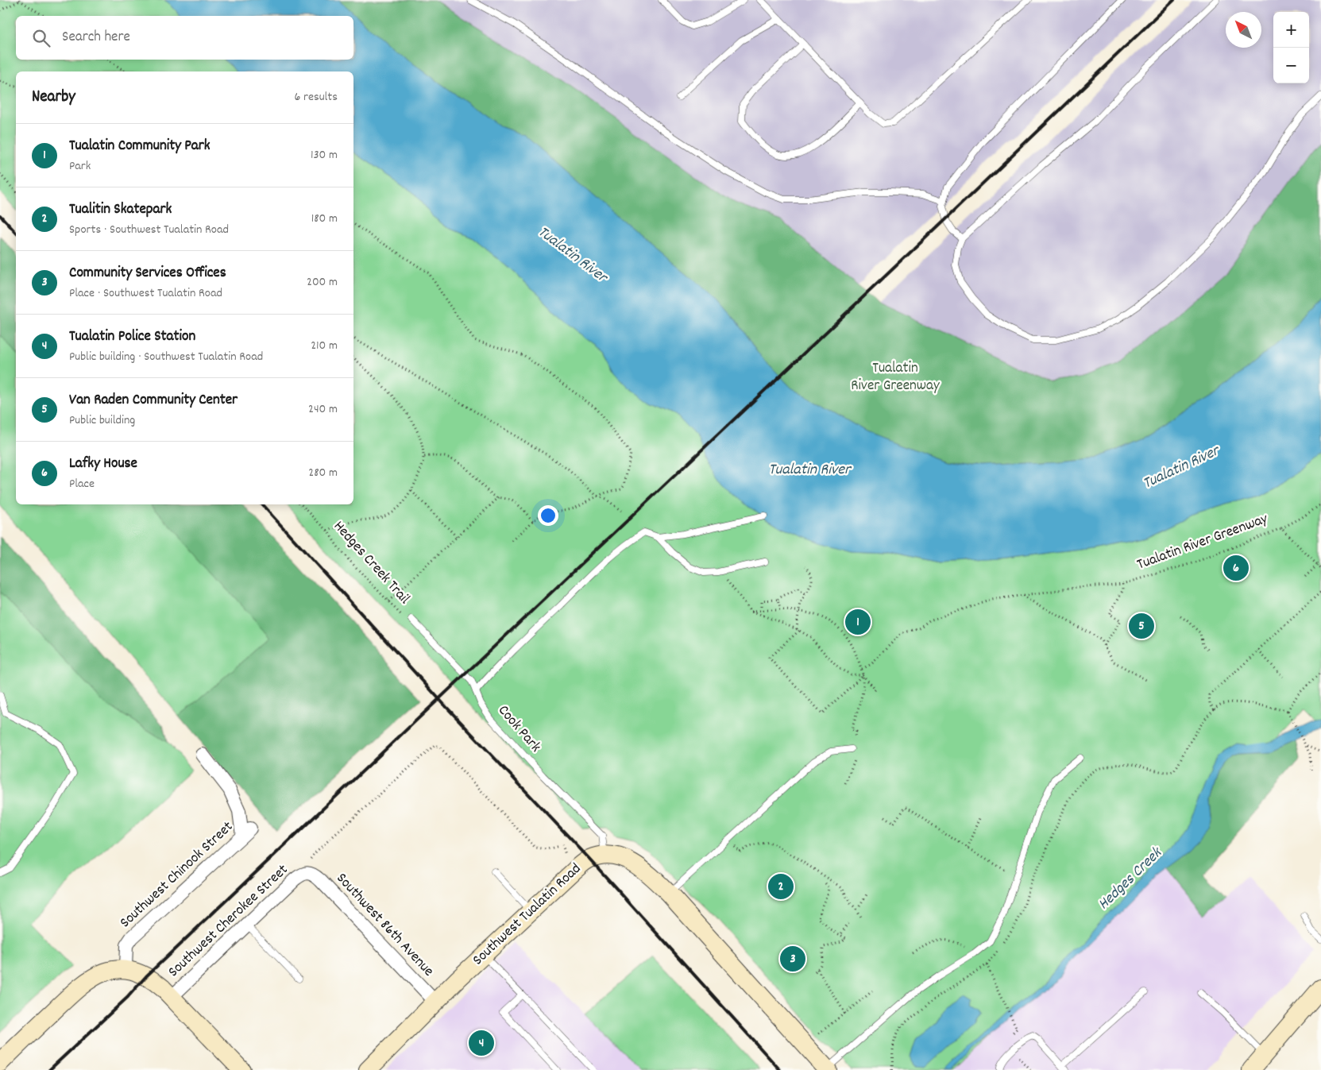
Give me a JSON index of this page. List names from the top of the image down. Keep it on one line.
{"streets":{"main road":["Southwest Tualatin Road"],"street":["Southwest Chinook Street","Southwest Cherokee Street","Southwest 86th Avenue"],"lane":["Cook Park"],"path":["Tualatin River Greenway","Hedges Creek Trail"]},"crossings":[["Hedges Creek Trail","Cook Park"],["Cook Park","Southwest Tualatin Road"],["Southwest Tualatin Road","Southwest 86th Avenue"],["Southwest Cherokee Street","Southwest 86th Avenue"]],"water":["Tualatin River","Hedges Creek"],"parks":["Tualatin River Greenway"],"north":"top left","page":{"map_buttons":["+","−"],"search":"Search here","heading":["Nearby","6 results"],"list":[{"mark":"1","name":"Tualatin Community Park","note":"Park","value":"130 m"},{"mark":"2","name":"Tualitin Skatepark","note":"Sports · Southwest Tualatin Road","value":"180 m"},{"mark":"3","name":"Community Services Offices","note":"Place · Southwest Tualatin Road","value":"200 m"},{"mark":"4","name":"Tualatin Police Station","note":"Public building · Southwest Tualatin Road","value":"210 m"},{"mark":"5","name":"Van Raden Community Center","note":"Public building","value":"240 m"},{"mark":"6","name":"Lafky House","note":"Place","value":"280 m"}],"pins":["6","1","5","2","3","4"]}}
